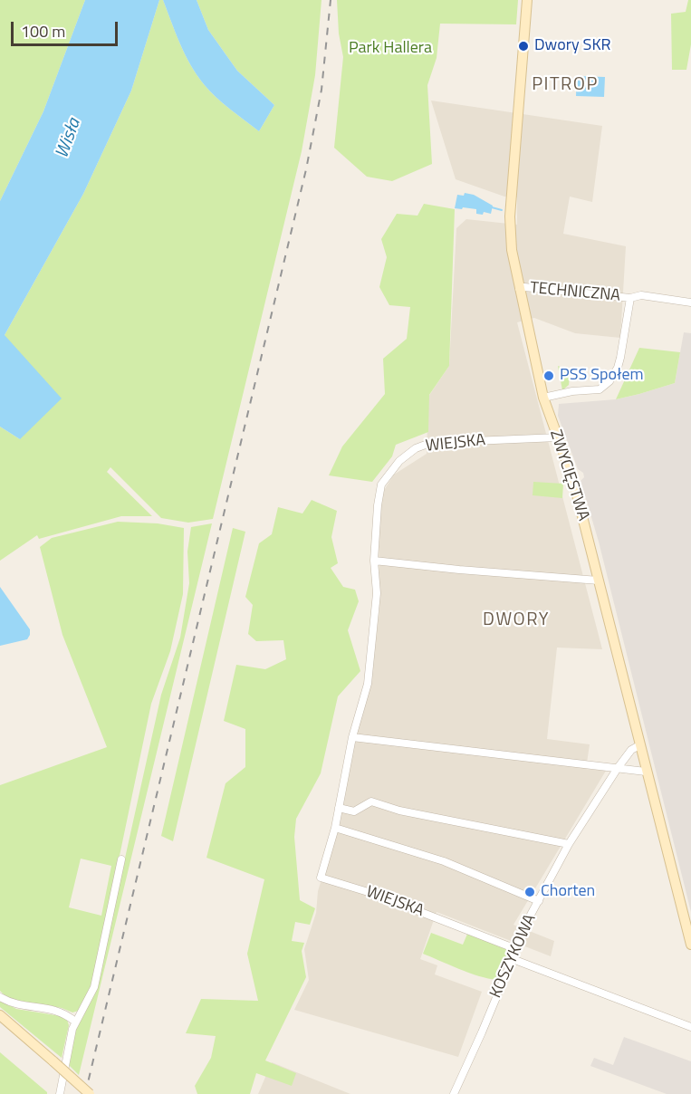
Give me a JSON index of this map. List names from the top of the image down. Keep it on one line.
{"streets":{"street":["TECHNICZNA","WIEJSKA","ZWYCIĘSTWA","KOSZYKOWA"]},"crossings":[["TECHNICZNA","ZWYCIĘSTWA"],["WIEJSKA","ZWYCIĘSTWA"],["WIEJSKA","KOSZYKOWA"],["ZWYCIĘSTWA","KOSZYKOWA"]],"districts":["PITROP","DWORY"],"water":["Wisła"],"parks":["Park Hallera"],"places":["Dwory SKR","PSS Społem","Chorten"],"scale_bar":"100 m"}
